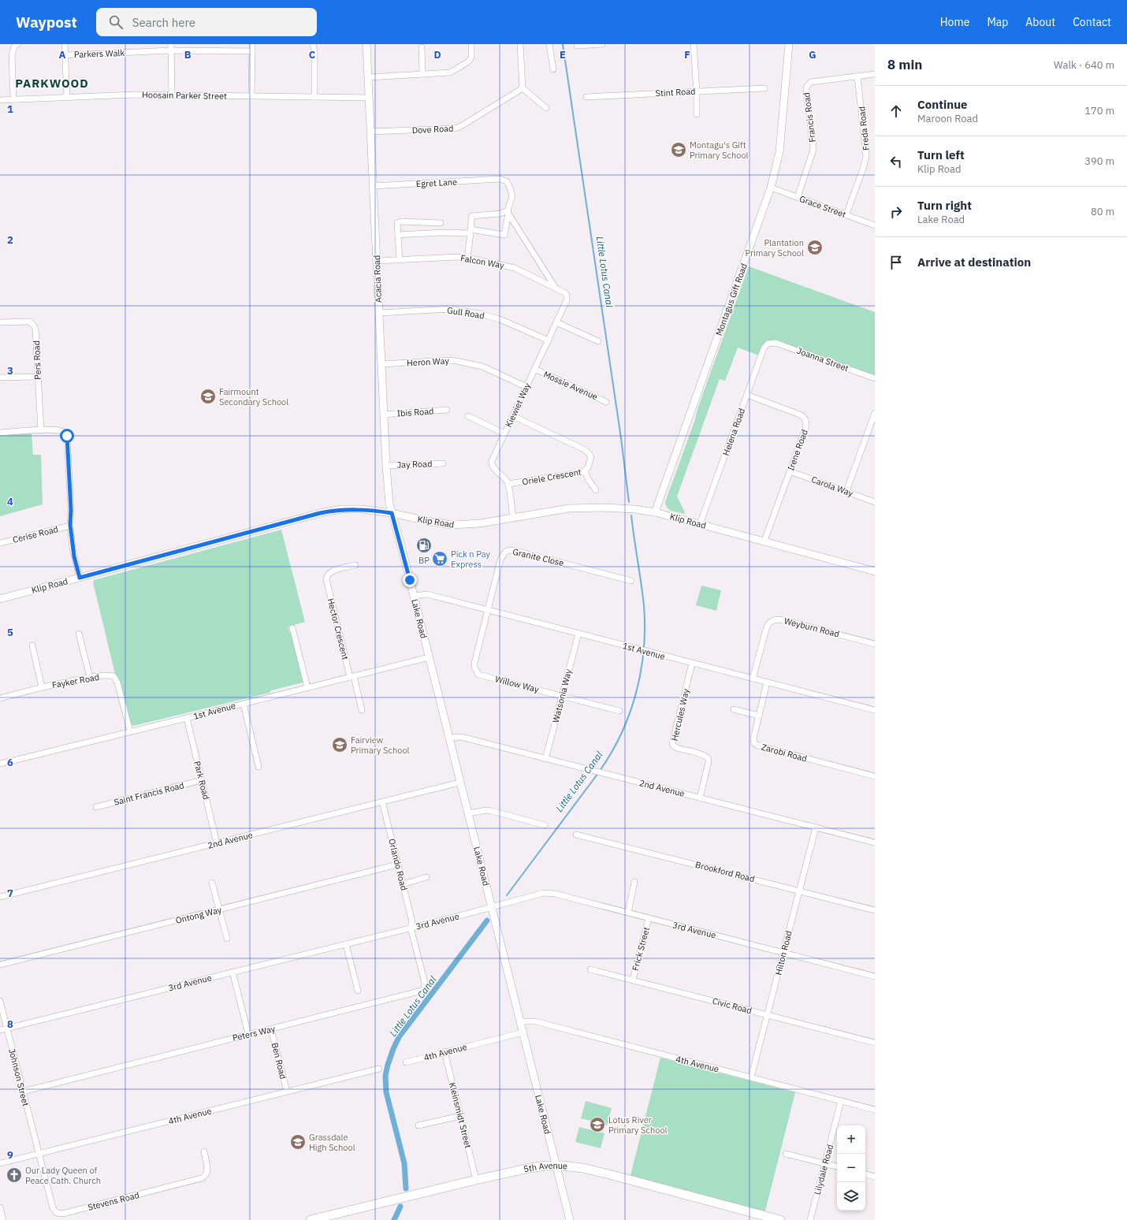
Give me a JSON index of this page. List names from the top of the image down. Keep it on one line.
{"streets":{"main road":["5th Avenue"],"street":["Parkers Walk","Stint Road","Hoosain Parker Street","Francis Road","Freda Road","Dove Road","Egret Lane","Grace Street","Falcon Way","Acacia Road","Montagus Gift Road","Gull Road","Joanna Street","Pers Road","Heron Way","Mossie Avenue","Kiewiet Way","Ibis Road","Helena Road","Irene Road","Jay Road","Oriele Crescent","Carola Way","Klip Road","Cerise Road","Granite Close","Lake Road","Weyburn Road","Hector Crescent","1st Avenue","Fayker Road","Willow Way","Watsonia Way","Hercules Way","Zarobi Road","Park Road","2nd Avenue","Saint Francis Road","Orlando Road","Brookford Road","Ontong Way","3rd Avenue","Frick Street","Hilton Road","Civic Road","Peters Way","4th Avenue","Ben Road","Johnson Street","Kleinsmidt Street","Lilydale Road","Stevens Road"]},"crossings":[["Parkers Walk","Hoosain Parker Street"],["Hoosain Parker Street","Acacia Road"],["Francis Road","Freda Road"],["Francis Road","Grace Street"],["Freda Road","Grace Street"],["Dove Road","Acacia Road"],["Egret Lane","Acacia Road"],["Grace Street","Montagus Gift Road"],["Falcon Way","Acacia Road"],["Falcon Way","Kiewiet Way"],["Acacia Road","Gull Road"],["Acacia Road","Heron Way"],["Acacia Road","Ibis Road"],["Acacia Road","Jay Road"],["Acacia Road","Klip Road"],["Acacia Road","Lake Road"],["Montagus Gift Road","Klip Road"],["Gull Road","Kiewiet Way"],["Joanna Street","Helena Road"],["Heron Way","Kiewiet Way"],["Mossie Avenue","Kiewiet Way"],["Kiewiet Way","Oriele Crescent"],["Helena Road","Irene Road"],["Helena Road","Klip Road"],["Irene Road","Carola Way"],["Irene Road","Klip Road"],["Klip Road","Lake Road"],["Granite Close","1st Avenue"],["Granite Close","Willow Way"],["Lake Road","1st Avenue"],["Lake Road","2nd Avenue"],["Lake Road","3rd Avenue"],["Lake Road","4th Avenue"],["Lake Road","5th Avenue"],["Weyburn Road","1st Avenue"],["Hector Crescent","1st Avenue"],["1st Avenue","Fayker Road"],["1st Avenue","Willow Way"],["1st Avenue","Watsonia Way"],["1st Avenue","Hercules Way"],["1st Avenue","Zarobi Road"],["1st Avenue","Park Road"],["Willow Way","Watsonia Way"],["Watsonia Way","2nd Avenue"],["Hercules Way","2nd Avenue"],["Park Road","2nd Avenue"],["Park Road","Saint Francis Road"],["2nd Avenue","Orlando Road"],["2nd Avenue","Hilton Road"],["Orlando Road","Ontong Way"],["Orlando Road","3rd Avenue"],["Orlando Road","Peters Way"],["Brookford Road","Hilton Road"],["3rd Avenue","Frick Street"],["3rd Avenue","Hilton Road"],["3rd Avenue","Peters Way"],["3rd Avenue","Johnson Street"],["Frick Street","Civic Road"],["Hilton Road","Civic Road"],["Hilton Road","4th Avenue"],["Peters Way","Ben Road"],["Peters Way","Johnson Street"],["4th Avenue","Ben Road"],["4th Avenue","Johnson Street"],["4th Avenue","Kleinsmidt Street"],["4th Avenue","Lilydale Road"],["4th Avenue","Stevens Road"],["Johnson Street","Stevens Road"],["Kleinsmidt Street","5th Avenue"]],"districts":["PARKWOOD"],"water":["Little Lotus Canal"],"places":{"school or university":["Montagu's Gift Primary School","Plantation Primary School","Fairmount Secondary School","Fairview Primary School","Lotus River Primary School","Grassdale High School"],"fuel station":["BP"],"supermarket":["Pick n Pay Express"],"church":["Our Lady Queen of Peace Cath. Church"]},"page":{"header":"Waypost","search":"Search here","nav":["Home","Map","About","Contact"],"heading":["8 min","Walk · 640 m"],"list":[["Continue","Maroon Road","170 m"],["Turn left","Klip Road","390 m"],["Turn right","Lake Road","80 m"],"Arrive at destination"],"map_buttons":["+","−"]},"grid":{"columns":["A","B","C","D","E","F","G"],"rows":["1","2","3","4","5","6","7","8","9"]}}
